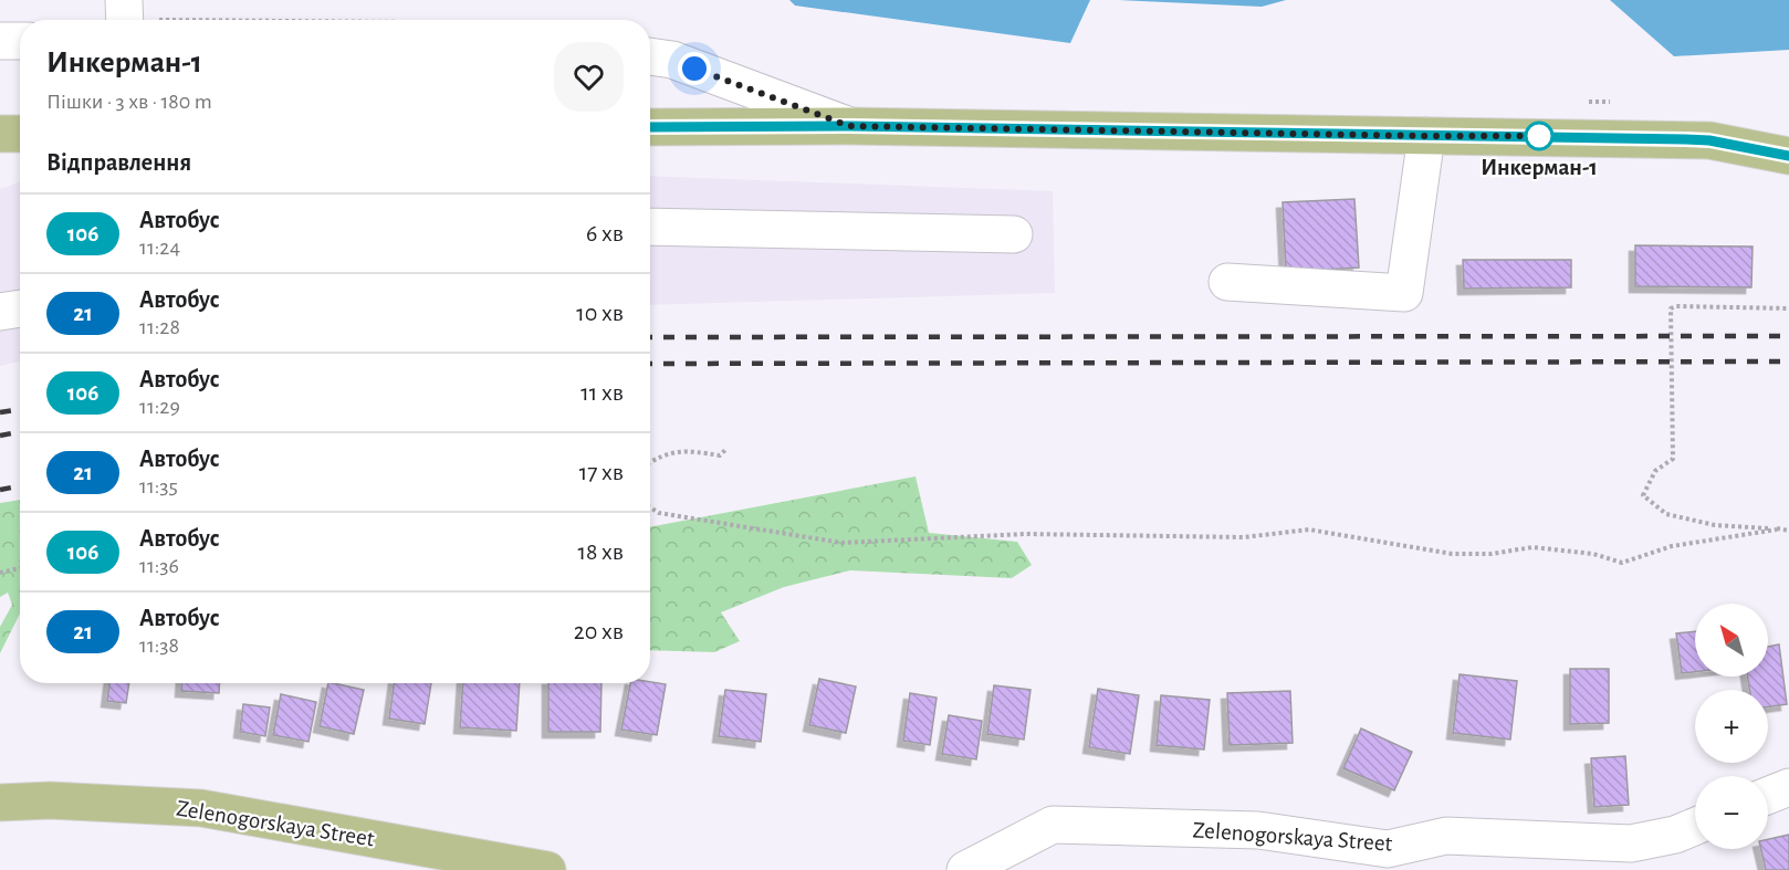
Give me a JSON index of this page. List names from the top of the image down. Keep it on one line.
{"streets":{"main road":["Zelenogorskaya Street"]},"places":["Инкерман-1"],"lines":["bus line 106"],"north":"top left","page":{"heading":[["Инкерман-1","Пішки · 3 хв · 180 m"],"Відправлення"],"list":[{"mark":"106","name":"Автобус","note":"11:24","value":"6 хв"},{"mark":"21","name":"Автобус","note":"11:28","value":"10 хв"},{"mark":"106","name":"Автобус","note":"11:29","value":"11 хв"},{"mark":"21","name":"Автобус","note":"11:35","value":"17 хв"},{"mark":"106","name":"Автобус","note":"11:36","value":"18 хв"},{"mark":"21","name":"Автобус","note":"11:38","value":"20 хв"}],"map_buttons":["+","−"]}}
